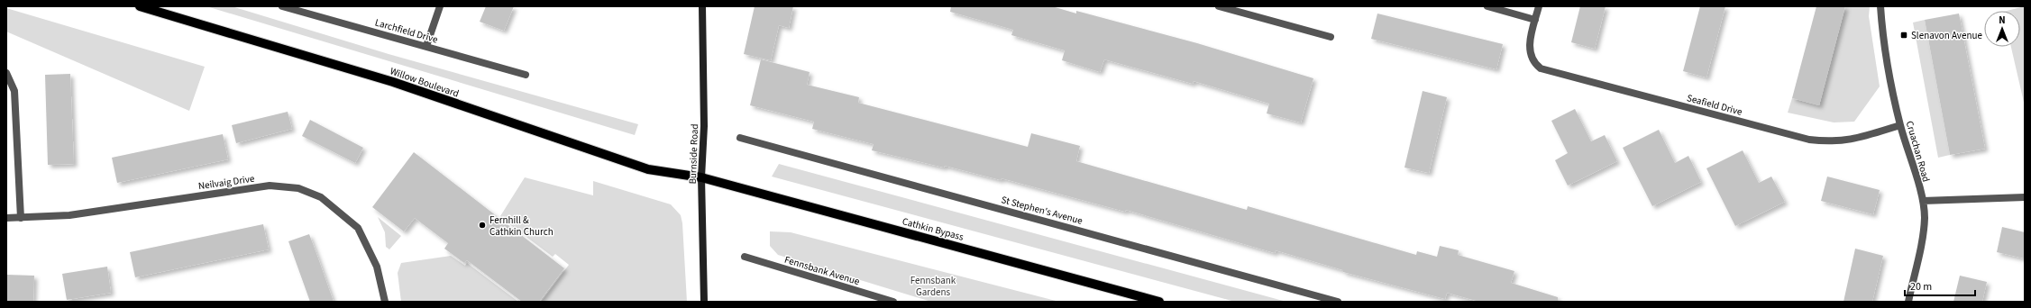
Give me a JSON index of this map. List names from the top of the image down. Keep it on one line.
{"streets":{"main road":["Willow Boulevard","Cathkin Bypass"],"street":["Larchfield Drive","Seafield Drive","Cruachan Road","Burnside Road","Neilvaig Drive","St Stephen's Avenue","Fennsbank Avenue"]},"crossings":[["Willow Boulevard","Burnside Road"],["Willow Boulevard","Cathkin Bypass"],["Seafield Drive","Cruachan Road"],["Burnside Road","Cathkin Bypass"]],"parks":["Fennsbank Gardens"],"places":{"transit":["Slenavon Avenue"],"other":["Fernhill & Cathkin Church"]},"scale_bar":"20 m","north":"top"}
